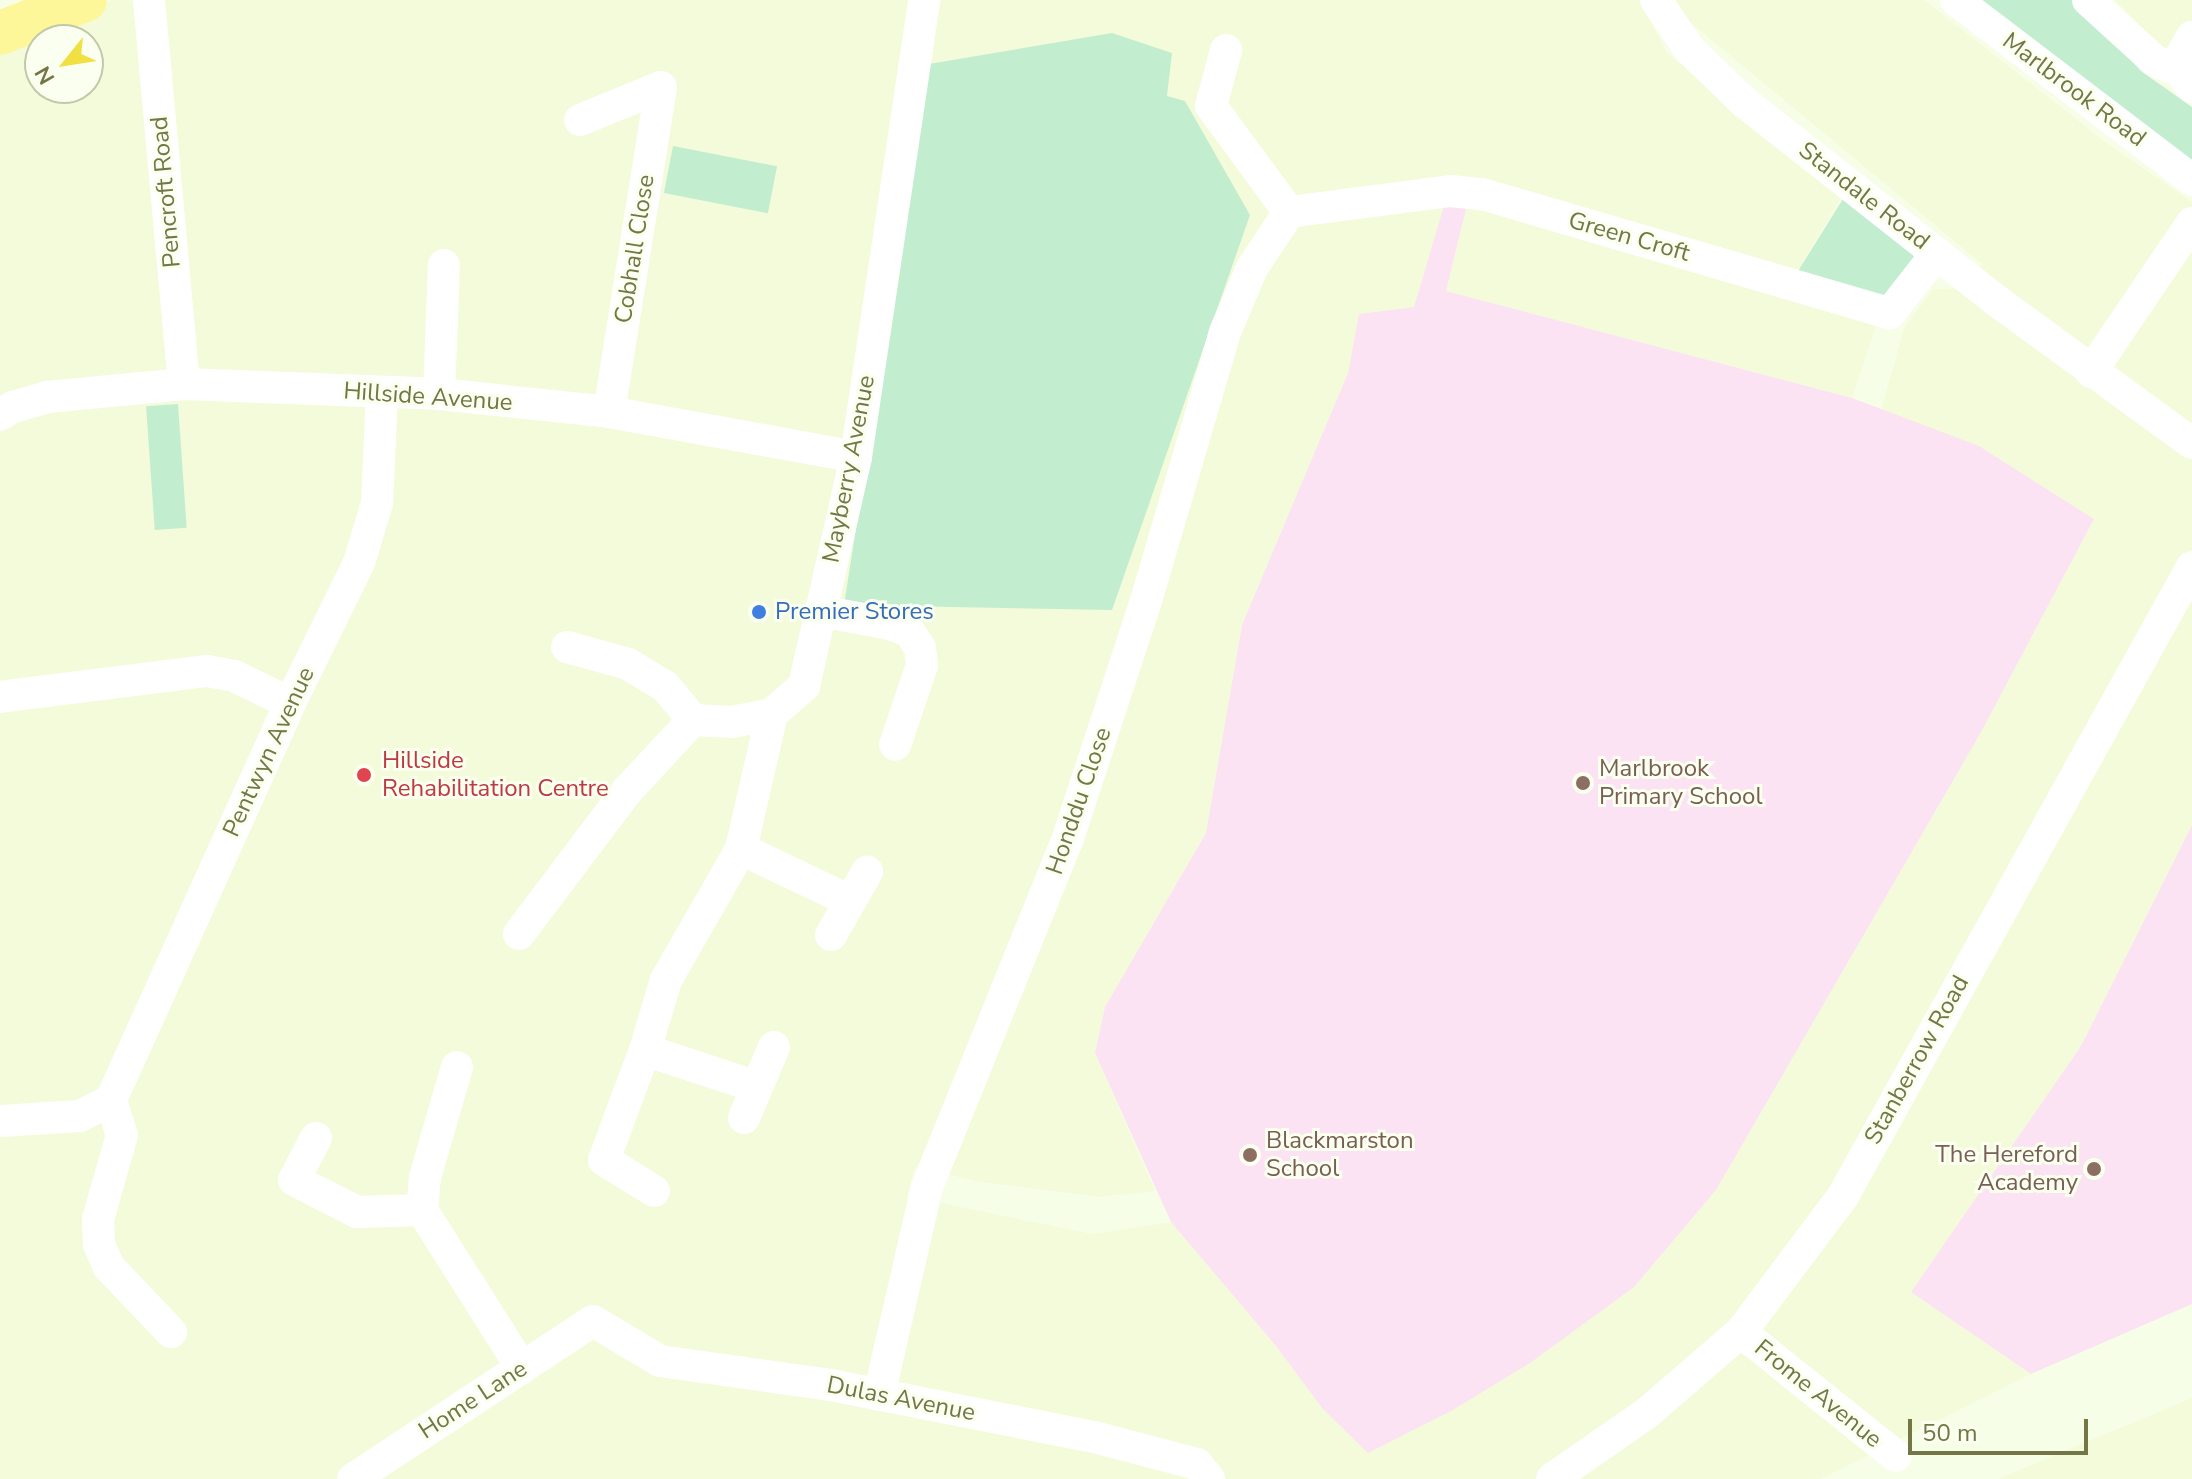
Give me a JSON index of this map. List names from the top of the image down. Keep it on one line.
{"streets":{"street":["Marlbrook Road","Pencroft Road","Standale Road","Green Croft","Cobhall Close","Hillside Avenue","Mayberry Avenue","Pentwyn Avenue","Honddu Close","Stanberrow Road","Frome Avenue","Dulas Avenue","Home Lane"]},"crossings":[["Pencroft Road","Hillside Avenue"],["Standale Road","Green Croft"],["Green Croft","Honddu Close"],["Cobhall Close","Hillside Avenue"],["Hillside Avenue","Mayberry Avenue"],["Hillside Avenue","Pentwyn Avenue"],["Honddu Close","Dulas Avenue"],["Stanberrow Road","Frome Avenue"],["Dulas Avenue","Home Lane"]],"places":["Premier Stores","Hillside Rehabilitation Centre","Marlbrook Primary School","Blackmarston School","The Hereford Academy"],"scale_bar":"50 m","north":"bottom left"}
